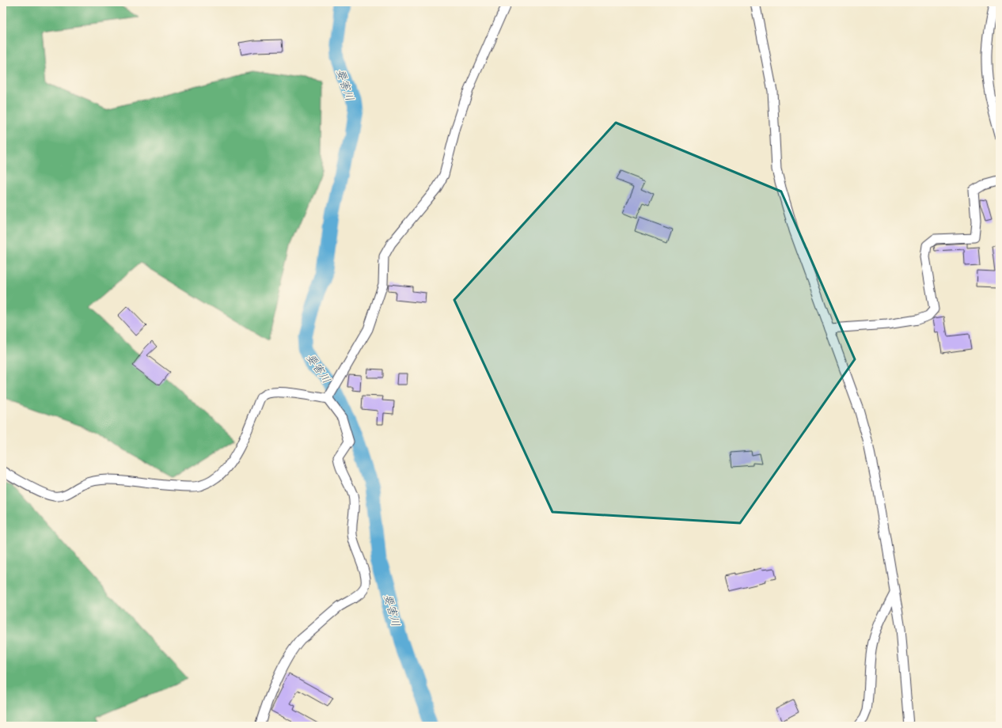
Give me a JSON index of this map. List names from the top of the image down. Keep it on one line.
{"water":["要害川"]}
